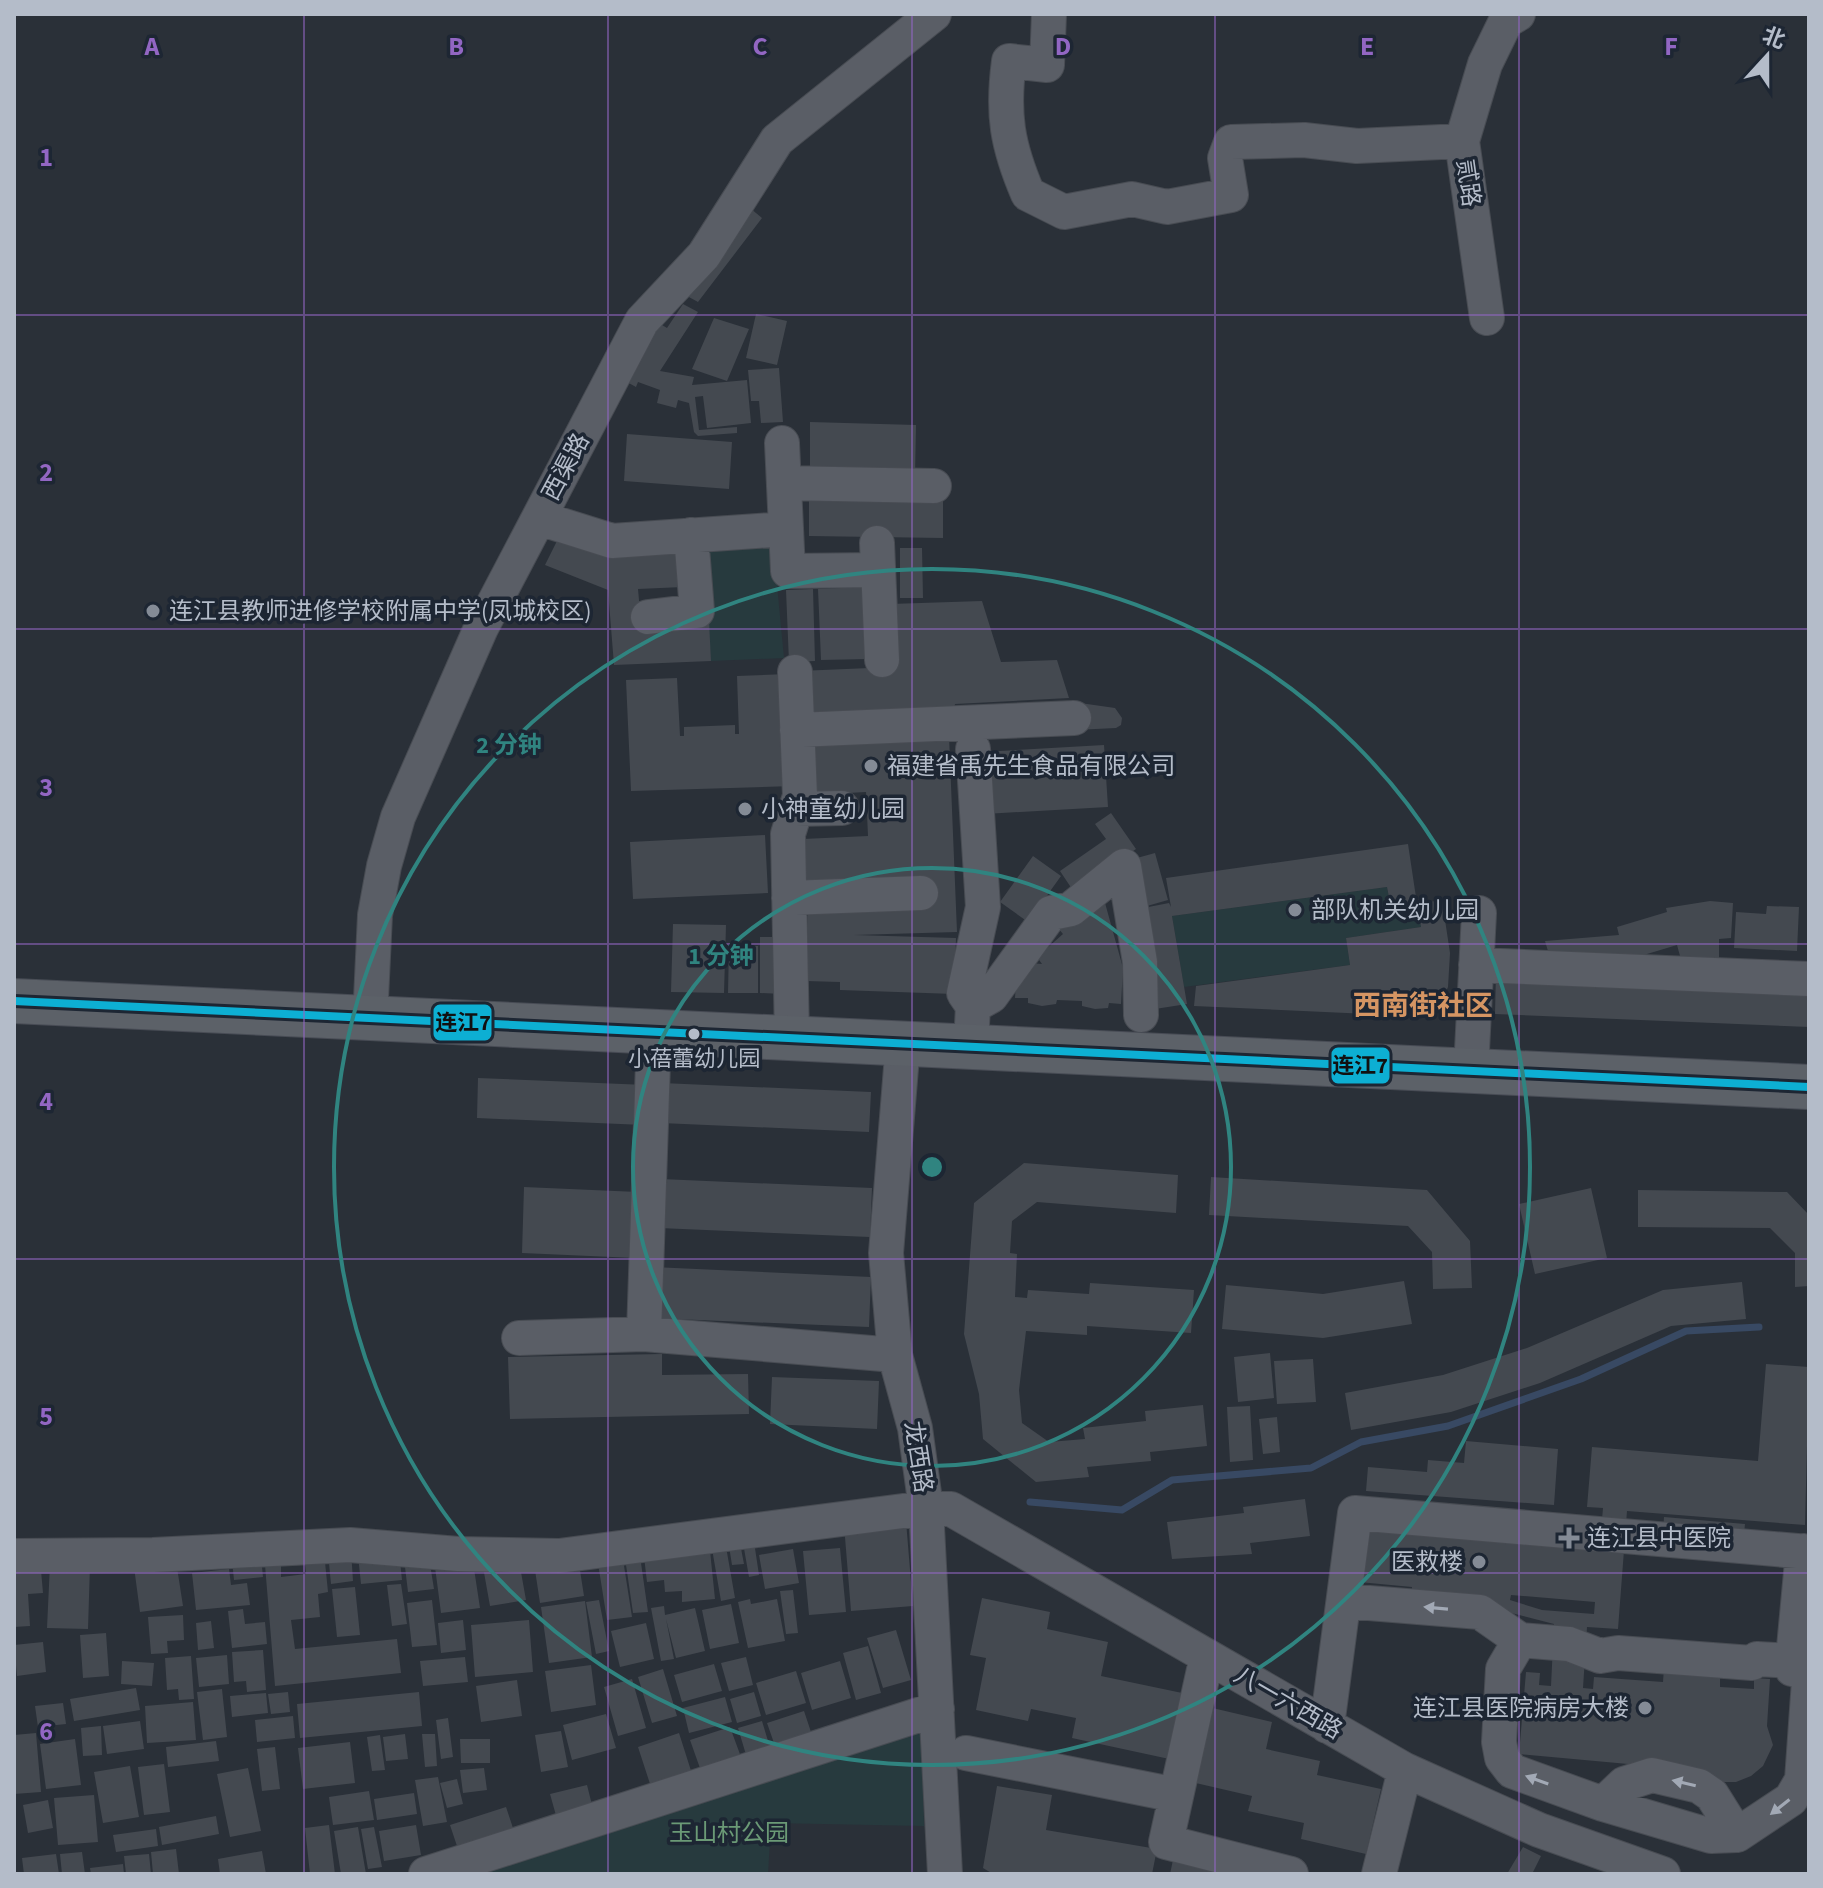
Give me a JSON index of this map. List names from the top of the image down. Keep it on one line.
{"streets":{"street":["贰路","西渠路","龙西路","八一六西路"]},"crossings":[["龙西路","八一六西路"]],"districts":["西南街社区"],"parks":["玉山村公园"],"places":{"other":["连江县教师进修学校附属中学(凤城校区)","福建省禹先生食品有限公司","小神童幼儿园","部队机关幼儿园","小蓓蕾幼儿园","医救楼","连江县医院病房大楼"],"health":["连江县中医院"]},"lines":["transit line 连江7"],"north":"top","grid":{"columns":["A","B","C","D","E","F"],"rows":["1","2","3","4","5","6"]},"rings":["2 分钟","1 分钟"]}
